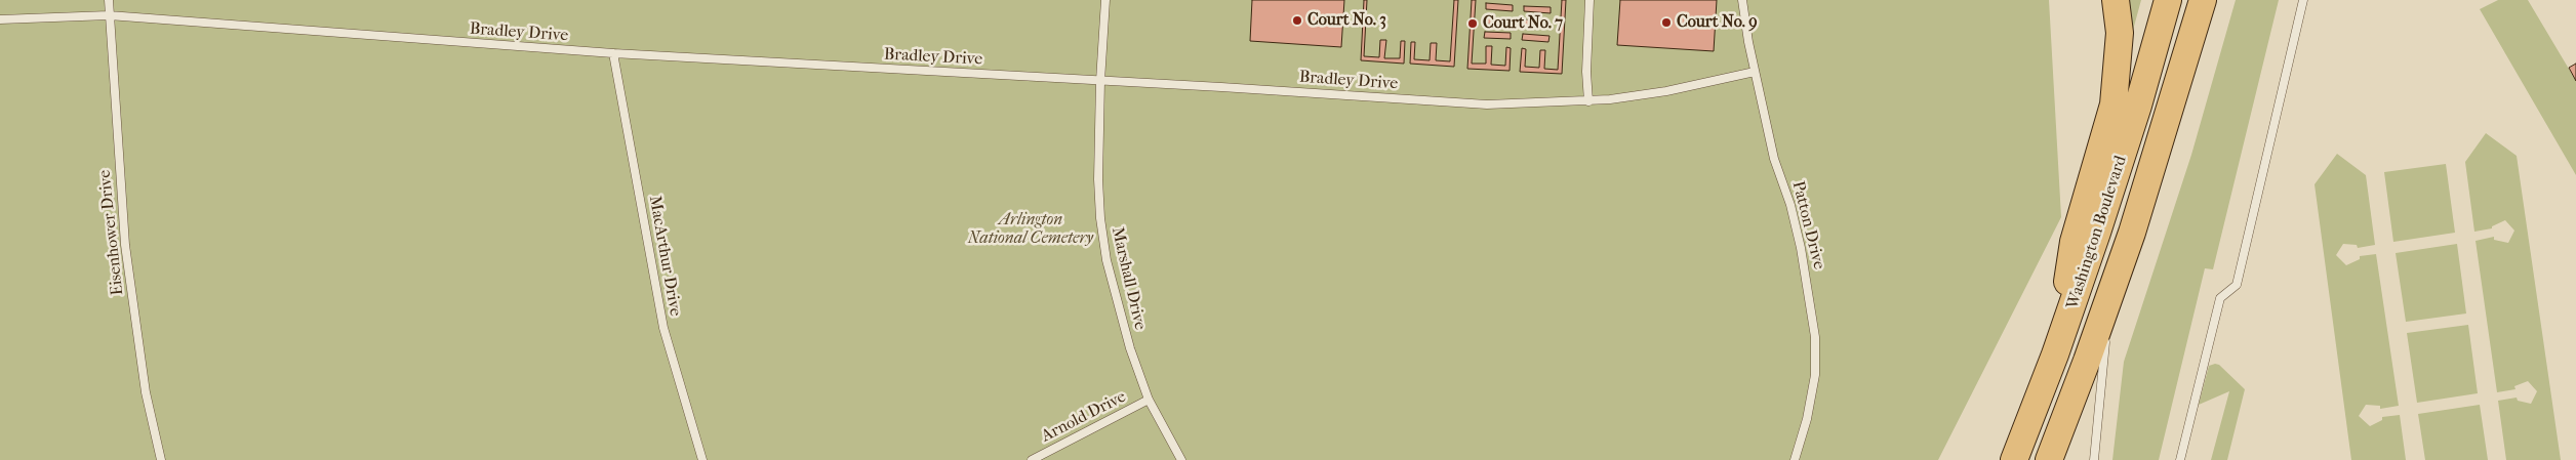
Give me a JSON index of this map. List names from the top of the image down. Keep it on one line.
{"streets":{"highway":["Washington Boulevard"],"lane":["Bradley Drive","Patton Drive","Eisenhower Drive","MacArthur Drive","Marshall Drive","Arnold Drive"]},"crossings":[["Bradley Drive","Patton Drive"],["Bradley Drive","Eisenhower Drive"],["Bradley Drive","MacArthur Drive"],["Bradley Drive","Marshall Drive"],["Marshall Drive","Arnold Drive"]],"parks":["Arlington National Cemetery"],"places":["Court No. 3","Court No. 9","Court No. 7"]}
